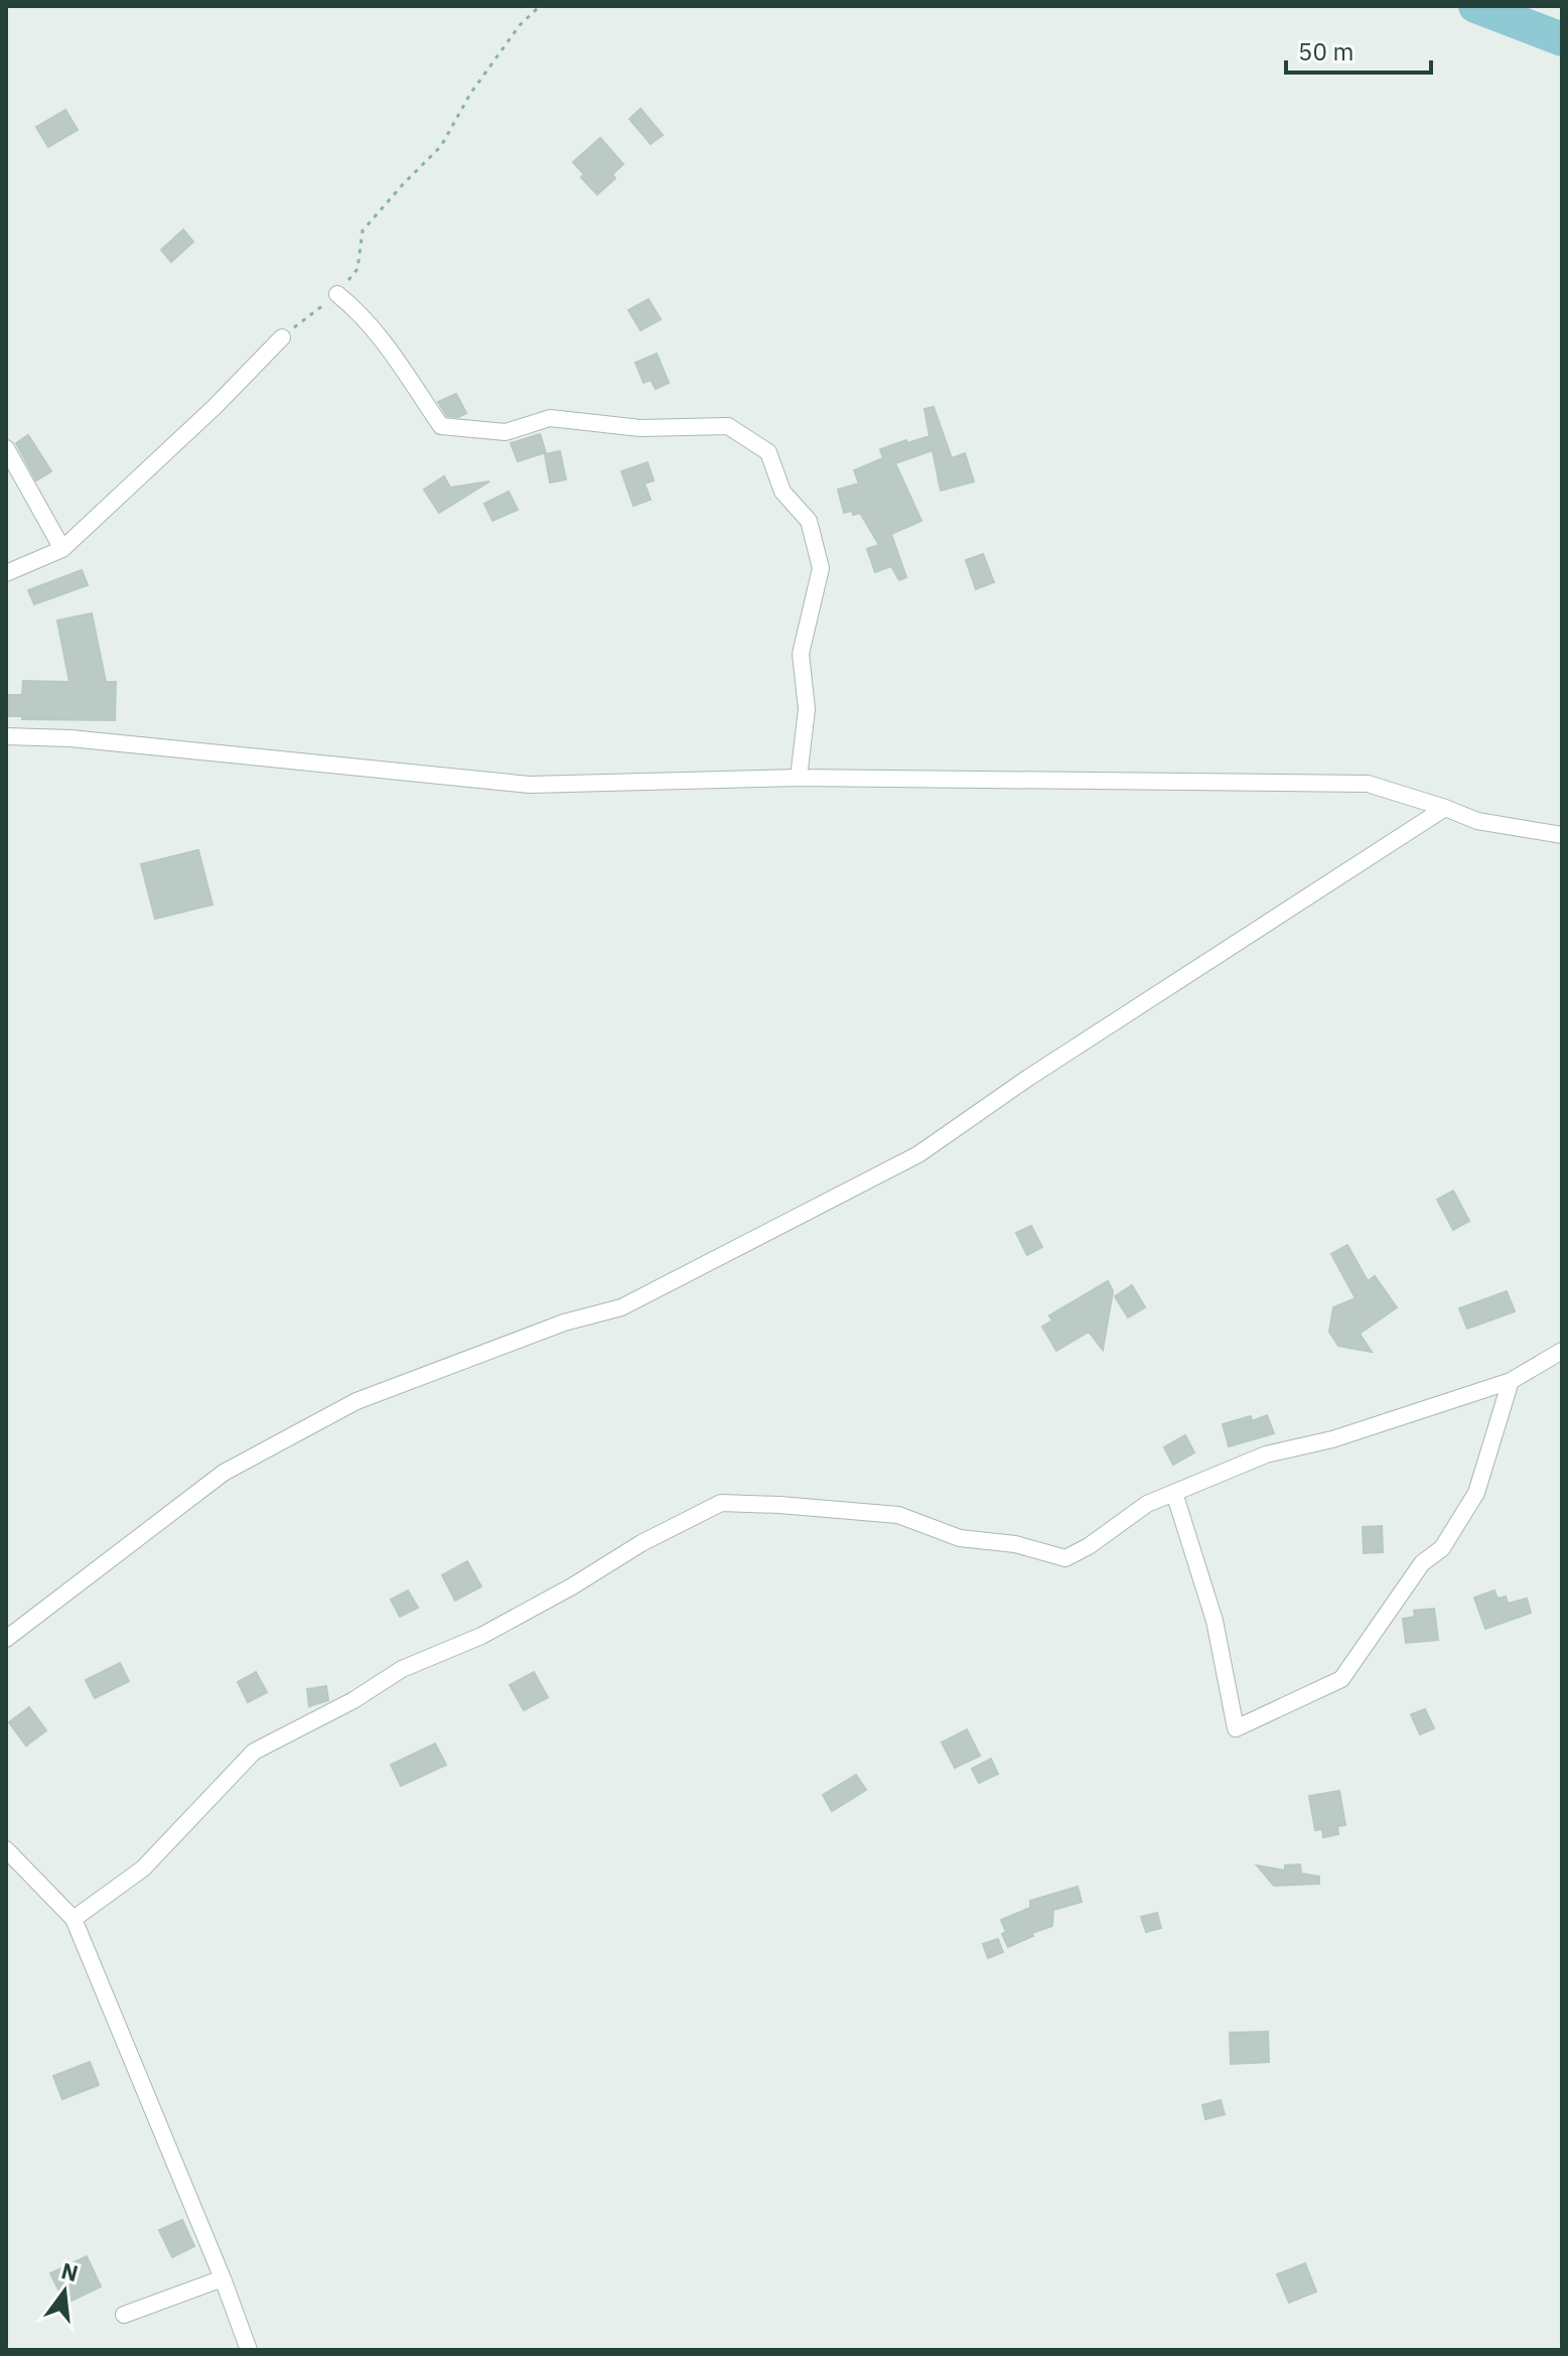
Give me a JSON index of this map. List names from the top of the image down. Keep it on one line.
{"scale_bar":"50 m","north":"top"}
